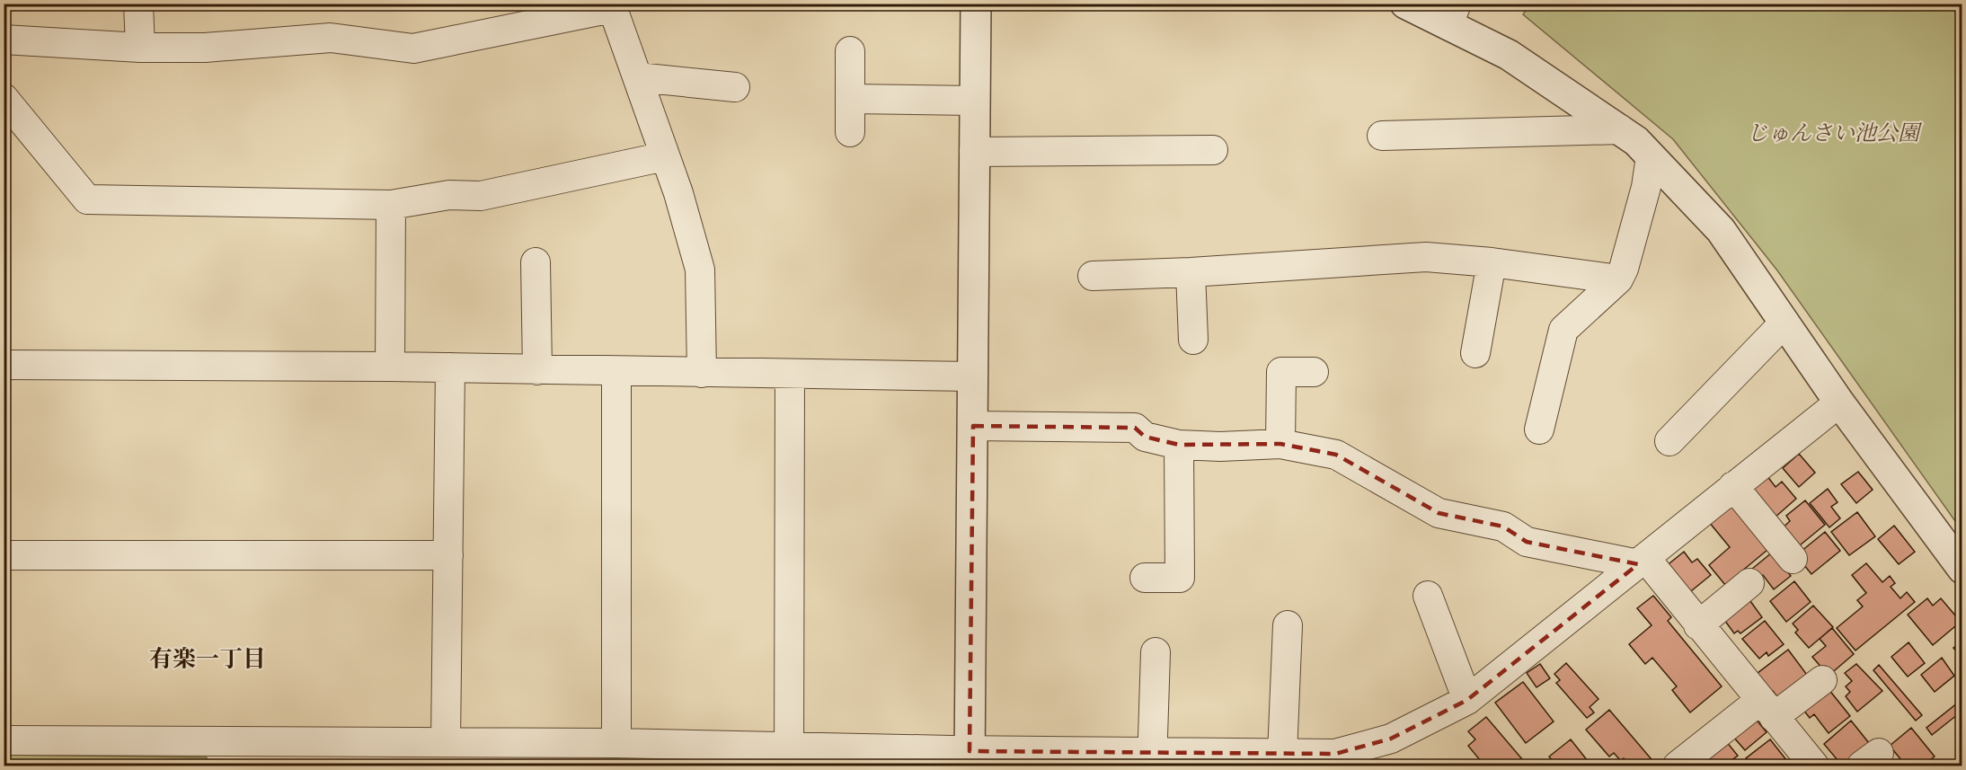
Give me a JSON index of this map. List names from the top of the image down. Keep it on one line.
{"districts":["有楽一丁目"],"parks":["じゅんさい池公園"]}
